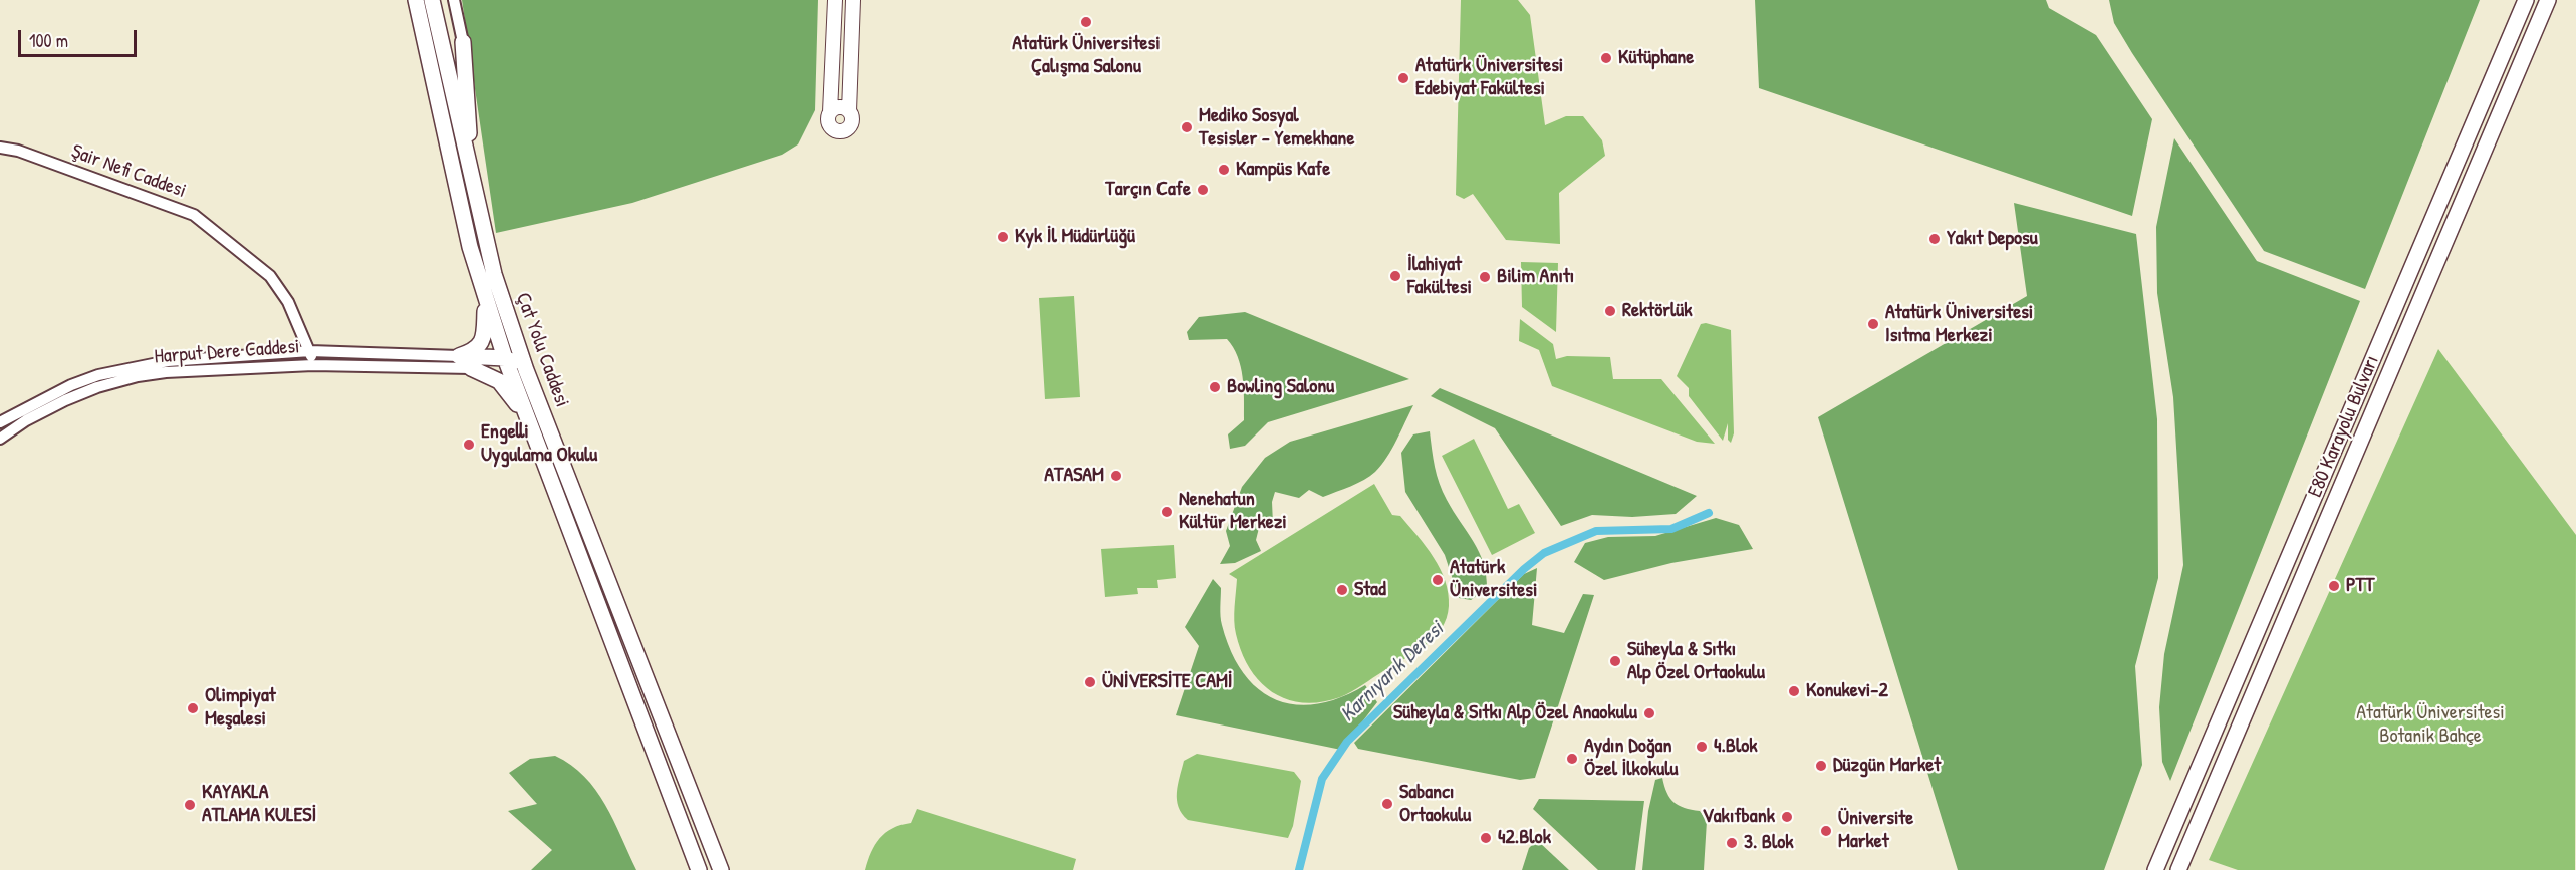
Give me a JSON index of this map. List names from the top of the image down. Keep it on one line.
{"streets":{"highway":["Çat Yolu Caddesi","E80 Karayolu Bulvarı"],"street":["Şair Nefi Caddesi","Harput Dere Caddesi"]},"crossings":[["Şair Nefi Caddesi","Harput Dere Caddesi"]],"water":["Karnıyarık Deresi"],"parks":["Atatürk Üniversitesi Botanik Bahçe"],"places":["Atatürk Üniversitesi Çalışma Salonu","Kütüphane","Atatürk Üniversitesi Edebiyat Fakültesi","Mediko Sosyal Tesisler - Yemekhane","Kampüs Kafe","Tarçın Cafe","Kyk İl Müdürlüğü","Yakıt Deposu","İlahiyat Fakültesi","Bilim Anıtı","Rektörlük","Atatürk Üniversitesi Isıtma Merkezi","Bowling Salonu","Engelli Uygulama Okulu","ATASAM","Nenehatun Kültür Merkezi","Atatürk Üniversitesi","PTT","Stad","Süheyla & Sıtkı Alp Özel Ortaokulu","ÜNİVERSİTE CAMİ","Konukevi-2","Olimpiyat Meşalesi","Süheyla & Sıtkı Alp Özel Anaokulu","4.Blok","Aydın Doğan Özel İlkokulu","Düzgün Market","Sabancı Ortaokulu","KAYAKLA ATLAMA KULESİ","Vakıfbank","Üniversite Market","42.Blok","3. Blok"],"scale_bar":"100 m"}
